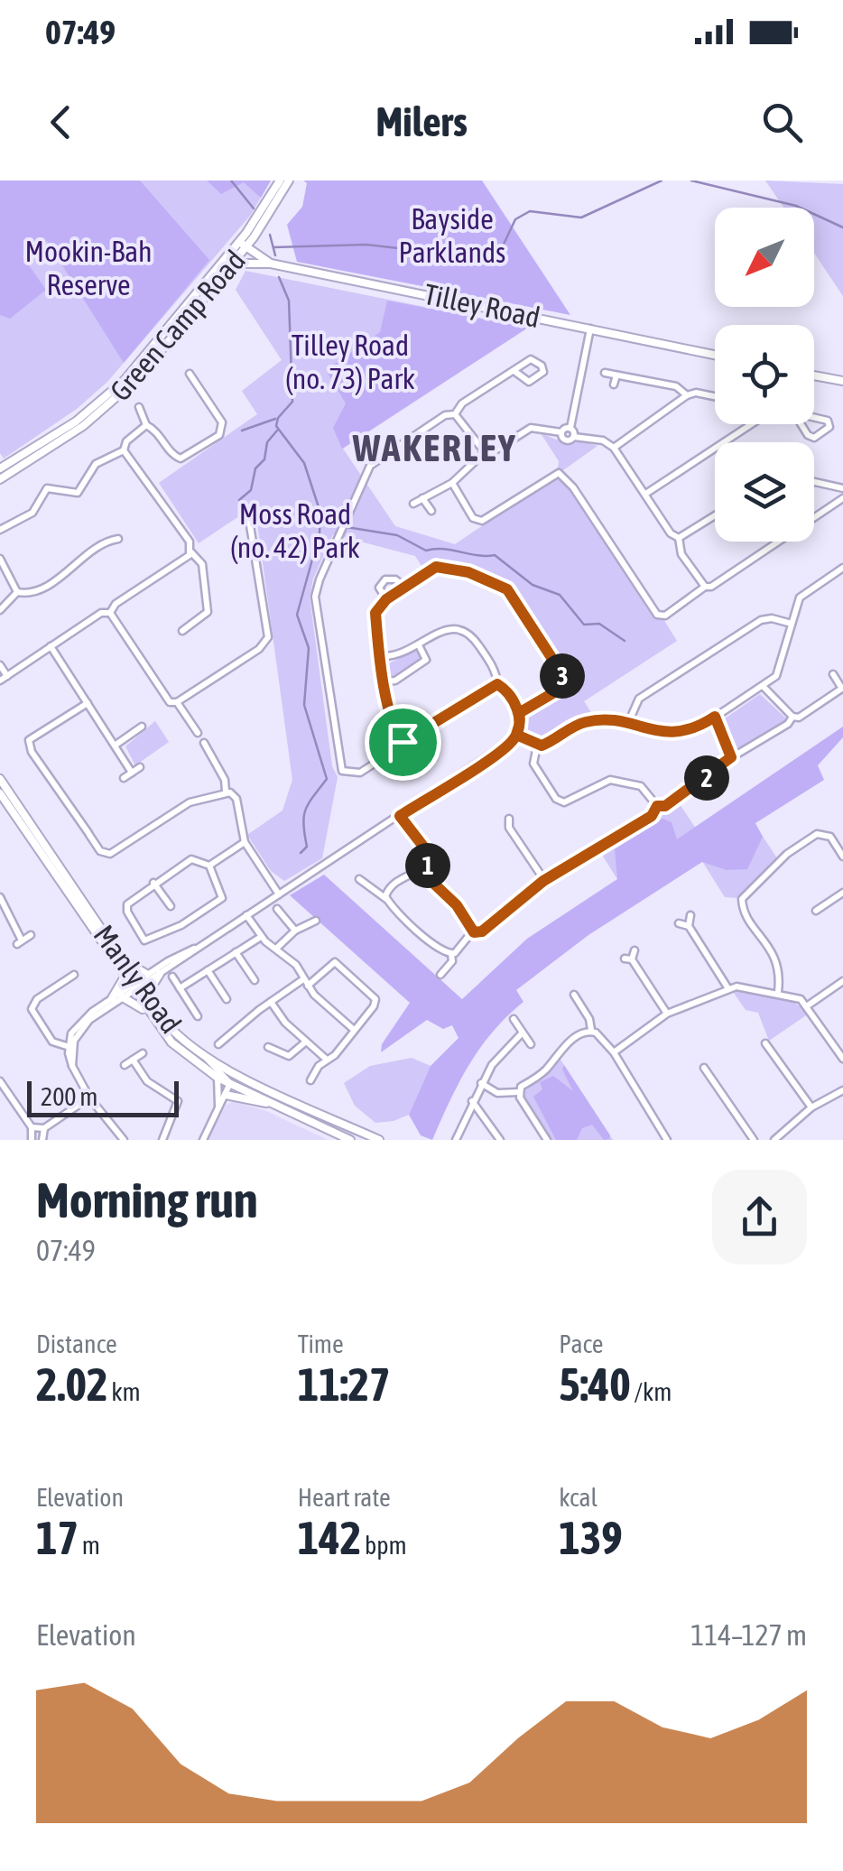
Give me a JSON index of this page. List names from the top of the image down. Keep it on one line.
{"streets":{"main road":["Tilley Road","Green Camp Road","Manly Road"]},"crossings":[["Tilley Road","Green Camp Road"]],"districts":["WAKERLEY"],"parks":["Bayside Parklands","Mookin-Bah Reserve","Tilley Road (no. 73) Park","Moss Road (no. 42) Park"],"scale_bar":"200 m","north":"bottom left","page":{"status":"07:49","header":"Milers","pins":["3","2","1"],"scale":"200 m","heading":["Morning run","07:49"],"stats":[["Distance","2.02 km"],["Time","11:27"],["Pace","5:40 /km"],["Elevation","17 m"],["Heart rate","142 bpm"],["kcal","139"]],"chart":["Elevation","114–127 m"]}}
